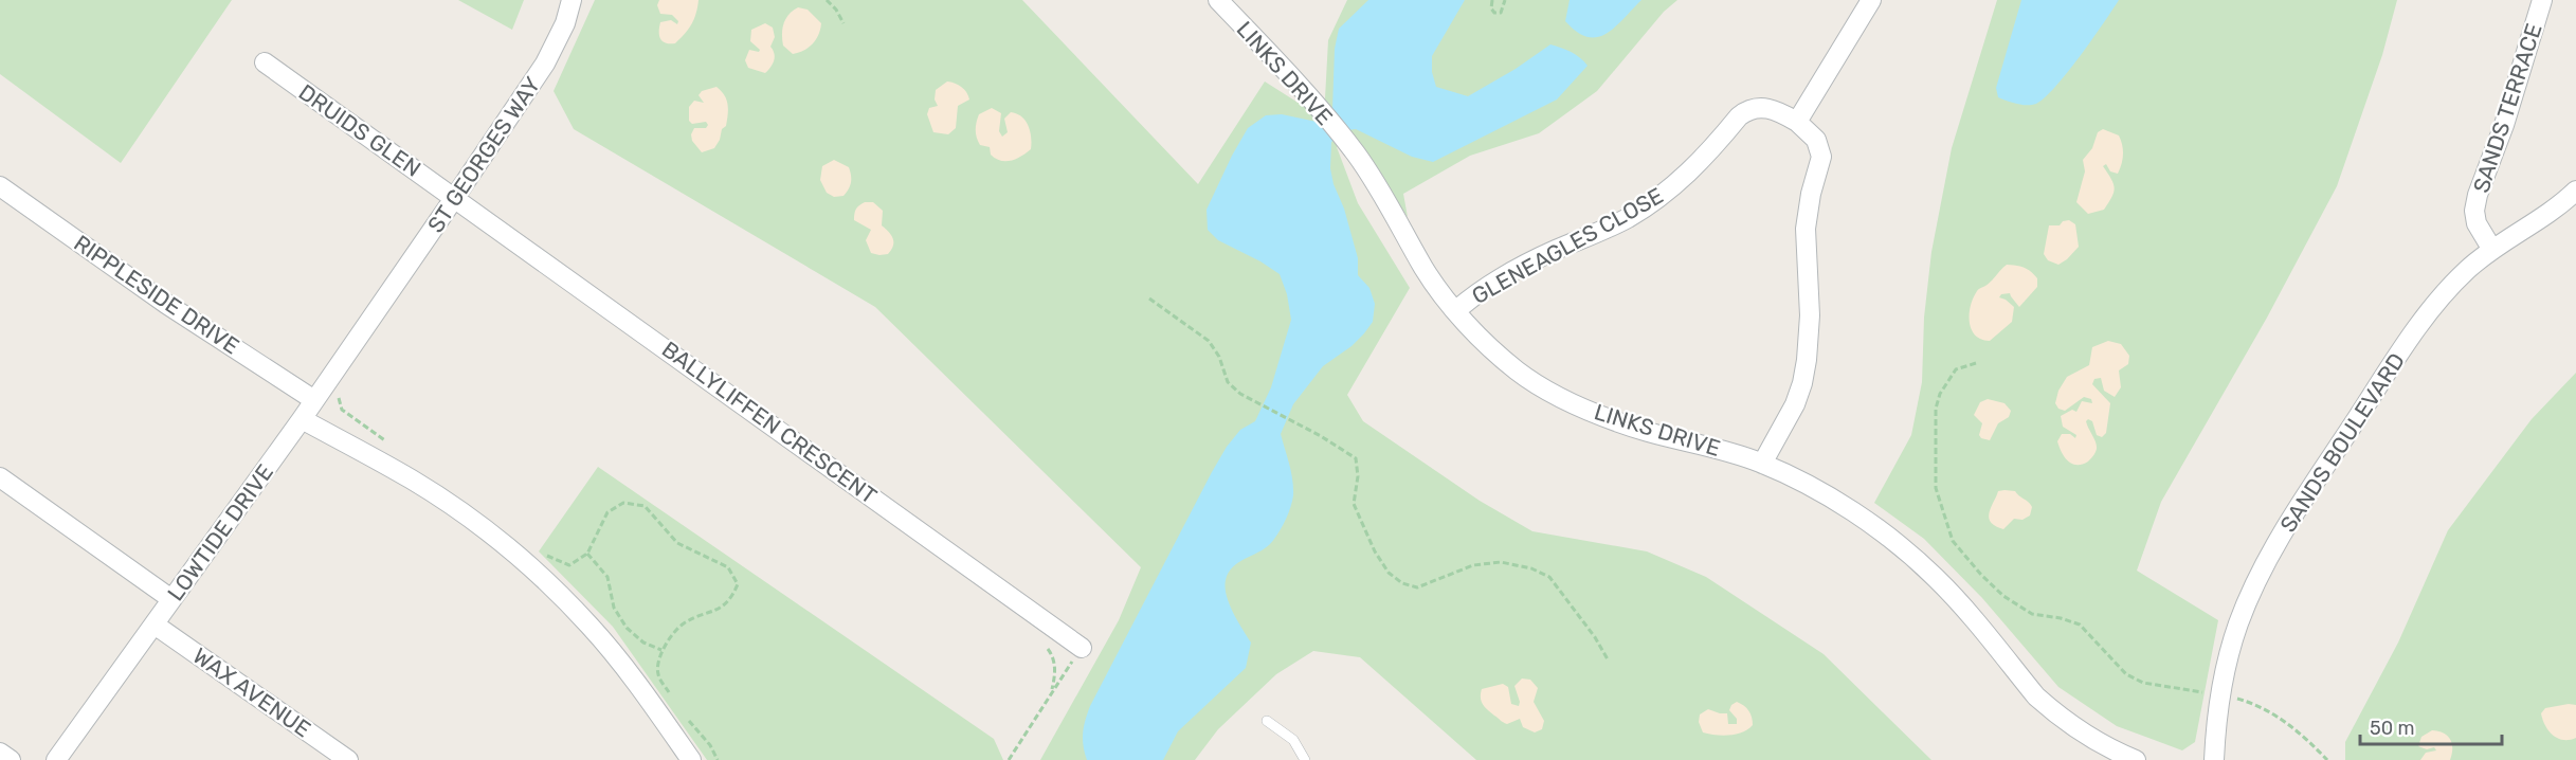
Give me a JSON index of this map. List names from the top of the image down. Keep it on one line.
{"streets":{"street":["LINKS DRIVE","SANDS TERRACE","DRUIDS GLEN","ST GEORGES WAY","GLENEAGLES CLOSE","RIPPLESIDE DRIVE","BALLYLIFFEN CRESCENT","SANDS BOULEVARD","LOWTIDE DRIVE","WAX AVENUE"]},"crossings":[["LINKS DRIVE","GLENEAGLES CLOSE"],["SANDS TERRACE","SANDS BOULEVARD"],["DRUIDS GLEN","ST GEORGES WAY"],["DRUIDS GLEN","BALLYLIFFEN CRESCENT"],["ST GEORGES WAY","BALLYLIFFEN CRESCENT"],["ST GEORGES WAY","LOWTIDE DRIVE"],["RIPPLESIDE DRIVE","LOWTIDE DRIVE"],["LOWTIDE DRIVE","WAX AVENUE"]],"scale_bar":"50 m"}
